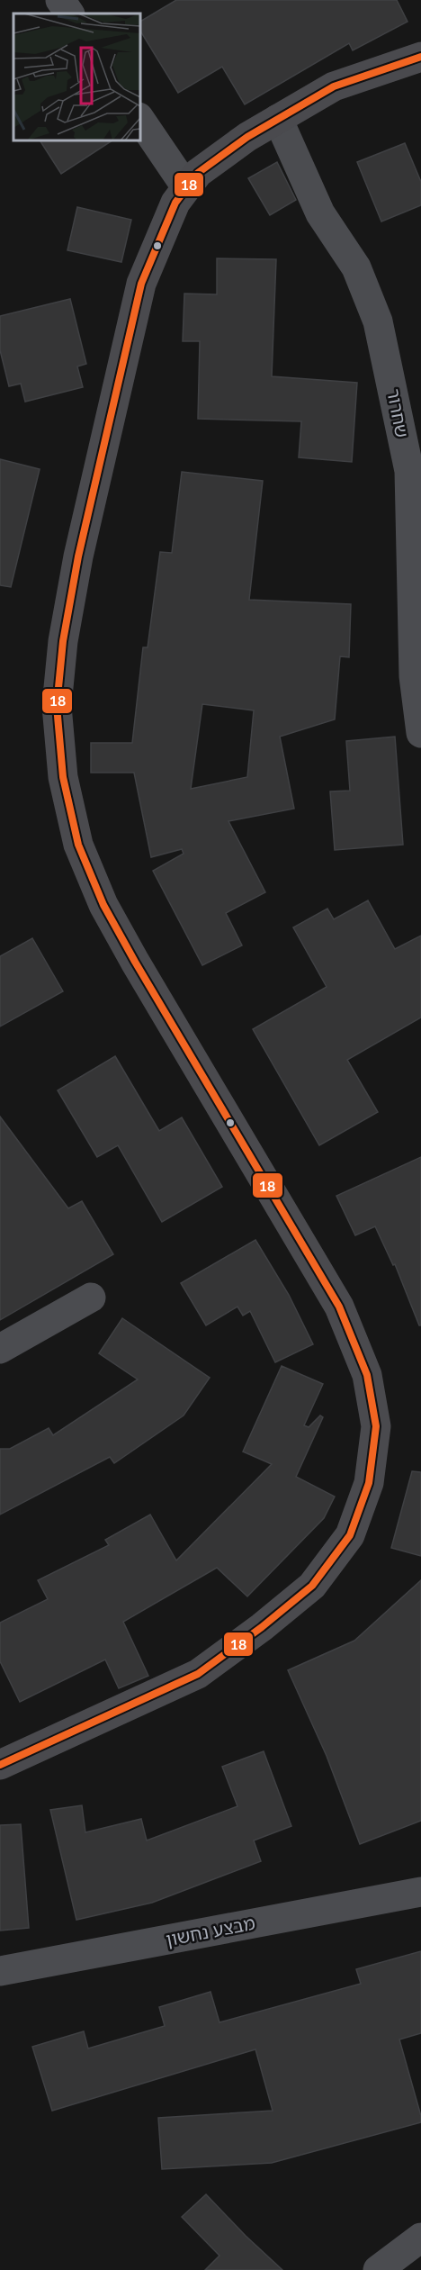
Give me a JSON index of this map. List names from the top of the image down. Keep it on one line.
{"streets":{"street":["שחרור","מבצע נחשון"]},"lines":["transit line 18"]}
